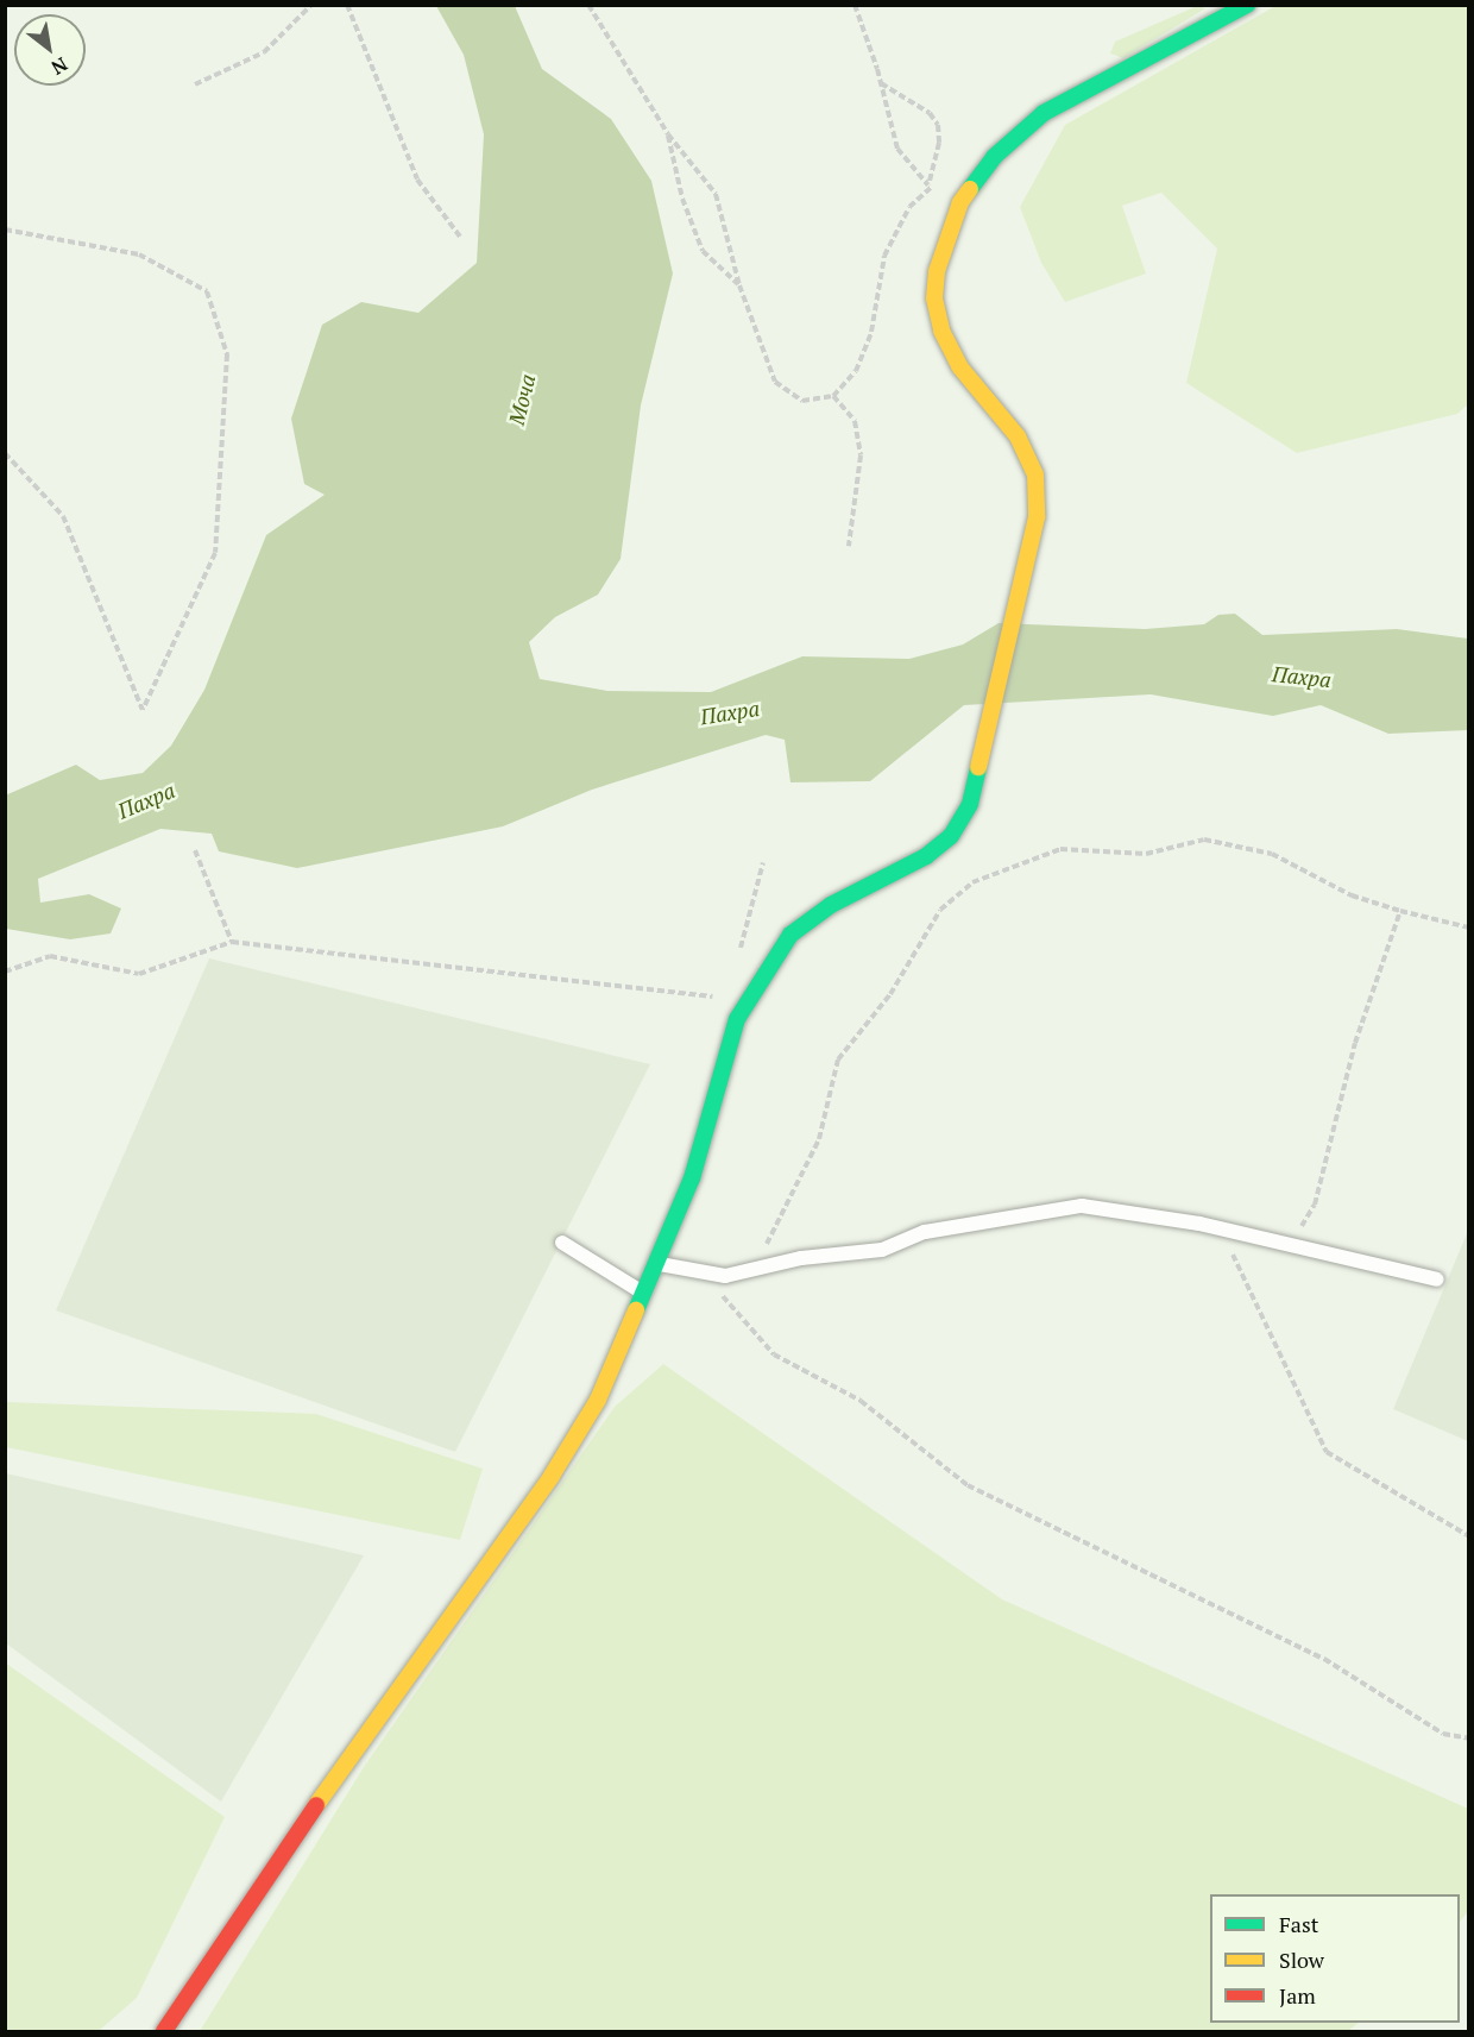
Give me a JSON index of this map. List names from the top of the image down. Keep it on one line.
{"water":["Моча","Пахра"],"legend":["Fast","Slow","Jam"],"north":"bottom right"}
